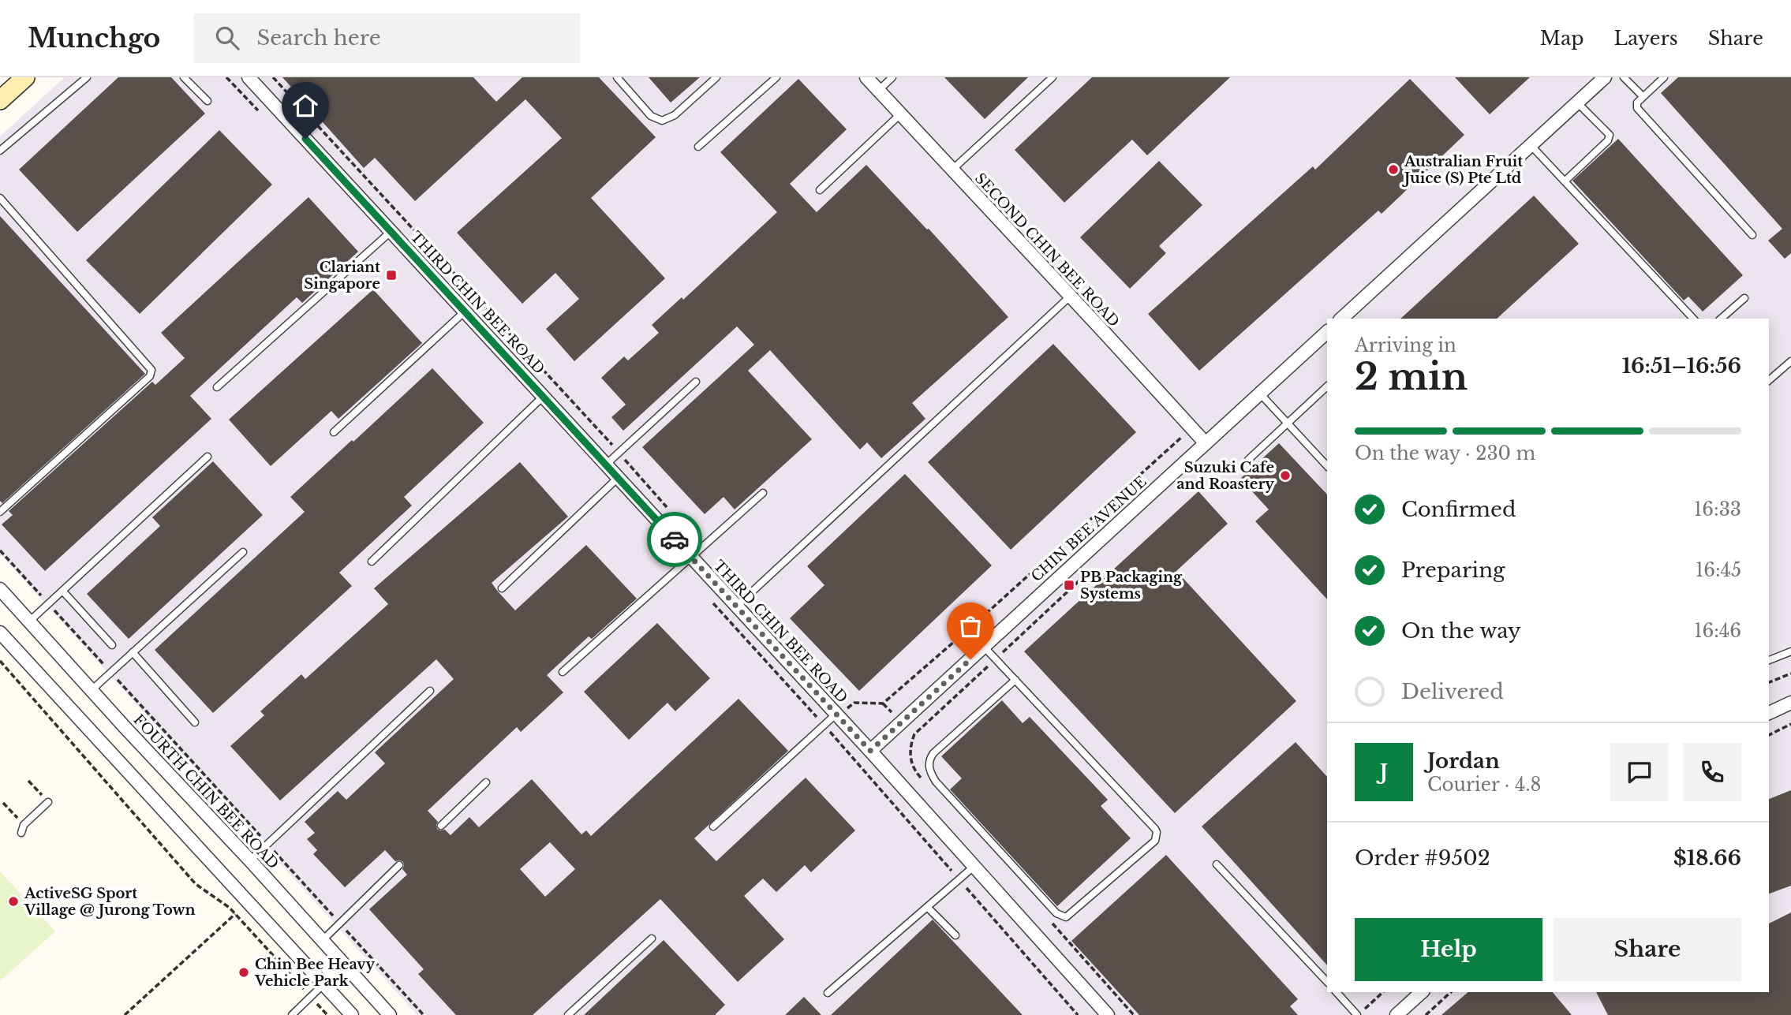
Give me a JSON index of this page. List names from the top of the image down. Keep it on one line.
{"streets":{"street":["SECOND CHIN BEE ROAD","THIRD CHIN BEE ROAD","CHIN BEE AVENUE","FOURTH CHIN BEE ROAD"]},"crossings":[["SECOND CHIN BEE ROAD","CHIN BEE AVENUE"],["THIRD CHIN BEE ROAD","CHIN BEE AVENUE"]],"places":{"other":["Australian Fruit Juice (S) Pte Ltd","Suzuki Cafe and Roastery","ActiveSG Sport Village @ Jurong Town","Chin Bee Heavy Vehicle Park"],"transit":["Clariant Singapore","PB Packaging Systems"]},"page":{"header":"Munchgo","search":"Search here","nav":["Map","Layers","Share"],"heading":["2 min","Arriving in","16:51–16:56"],"panel":["Jordan","Courier · 4.8","Order #9502","$18.66"],"bar":"On the way · 230 m","list":[["Confirmed","16:33"],["Preparing","16:45"],["On the way","16:46"],"Delivered"],"round":"J","buttons":["Help","Share"]}}
